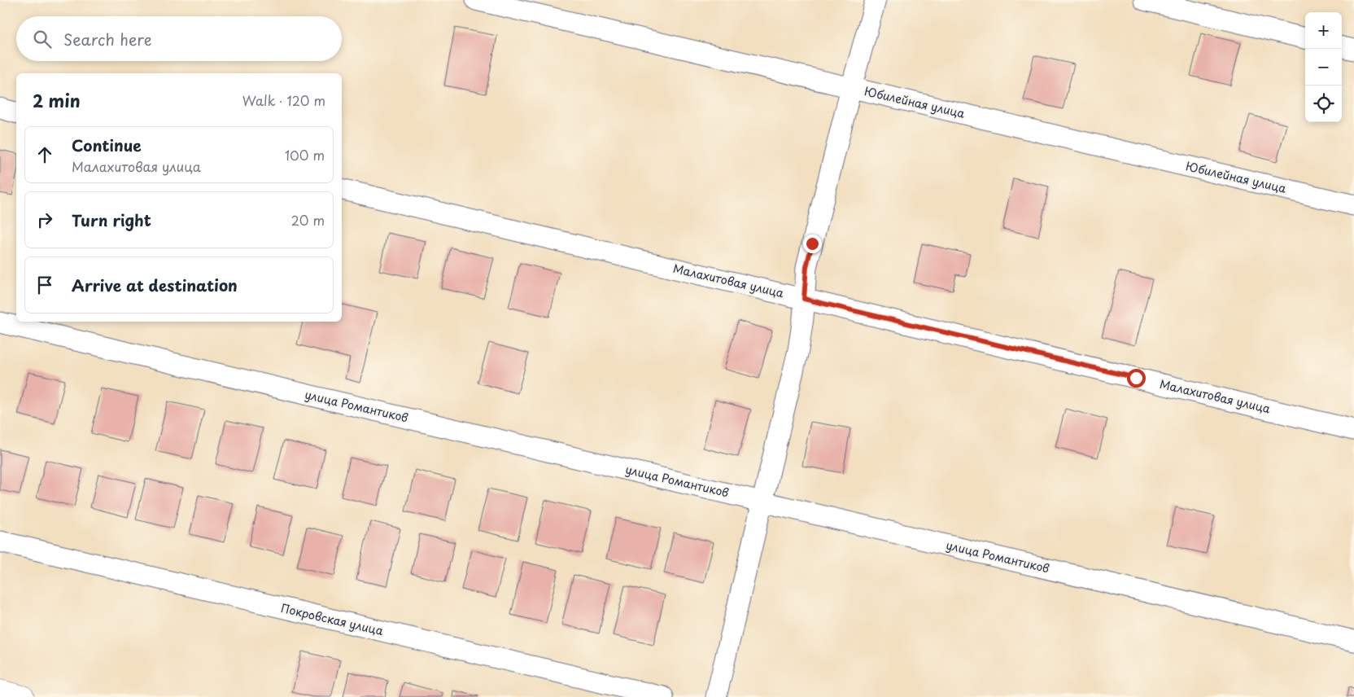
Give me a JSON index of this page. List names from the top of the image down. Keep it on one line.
{"streets":{"street":["Юбилейная улица","Малахитовая улица","улица Романтиков","Покровская улица"]},"page":{"map_buttons":["+","−"],"search":"Search here","heading":["2 min","Walk · 120 m"],"list":[["Continue","Малахитовая улица","100 m"],["Turn right","20 m"],"Arrive at destination"]}}
